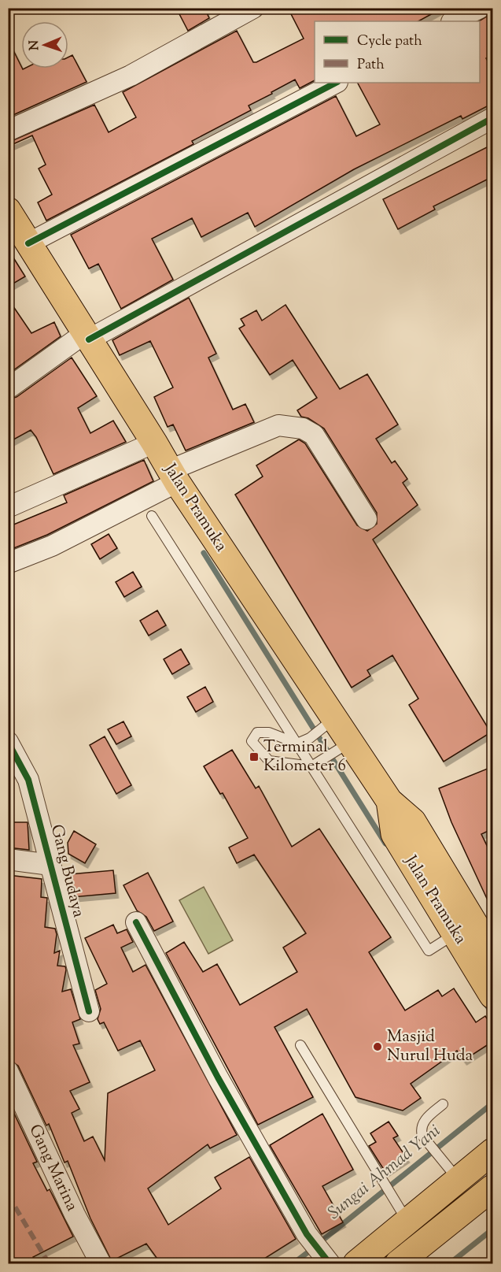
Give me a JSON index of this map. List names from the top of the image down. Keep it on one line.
{"streets":{"main road":["Jalan Pramuka"],"street":["Gang Budaya","Gang Marina"]},"water":["Sungai Ahmad Yani"],"places":{"transit":["Terminal Kilometer 6"],"other":["Masjid Nurul Huda"]},"legend":["Cycle path","Path"],"north":"left"}
